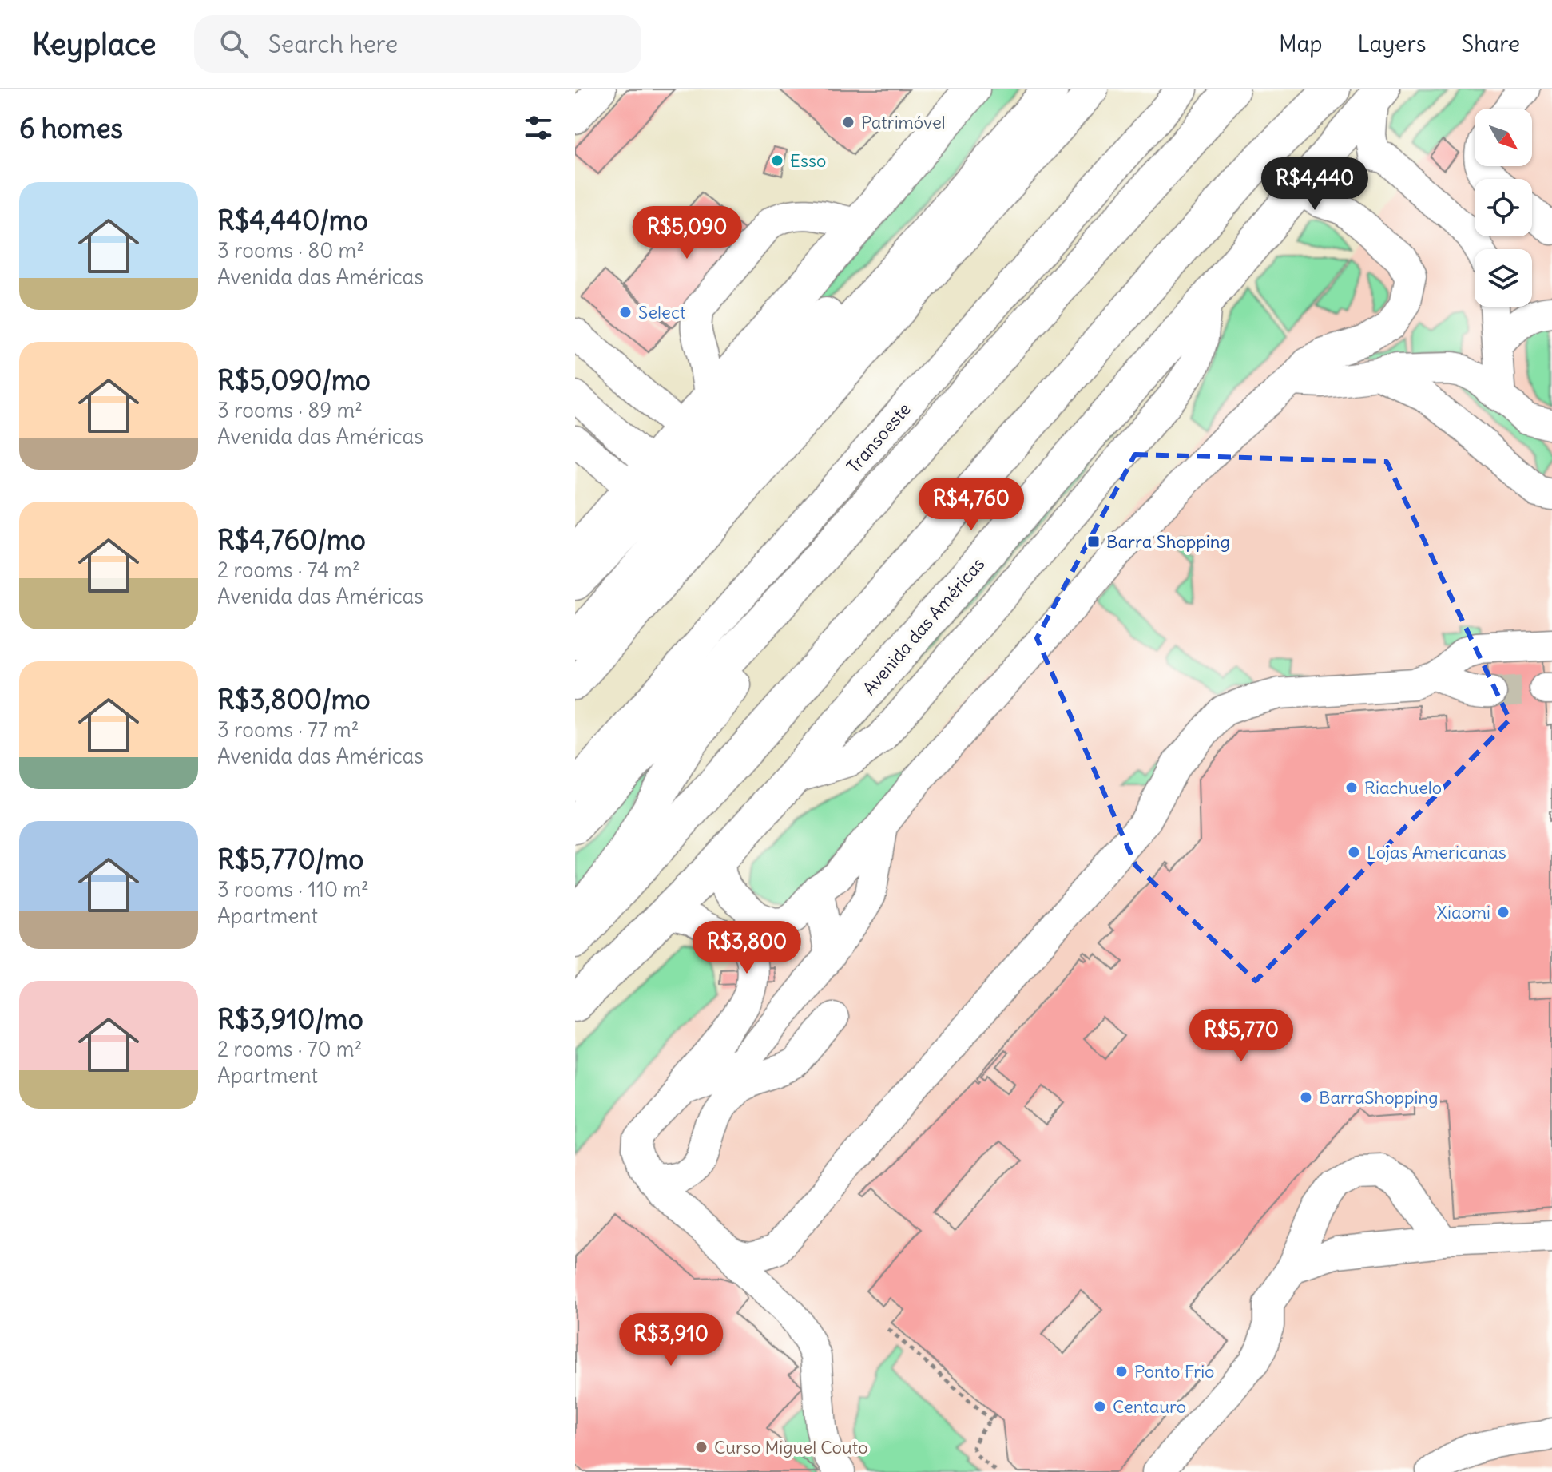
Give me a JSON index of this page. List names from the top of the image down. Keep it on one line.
{"streets":{"main road":["Avenida das Américas"],"lane":["Transoeste"]},"places":{"other":["Patrimóvel","Esso","Select","Riachuelo","Lojas Americanas","Xiaomi","BarraShopping","Ponto Frio","Centauro","Curso Miguel Couto"],"transit":["Barra Shopping"]},"north":"bottom right","page":{"header":"Keyplace","search":"Search here","nav":["Map","Layers","Share"],"heading":"6 homes","price":["R$4,440","R$5,090","R$4,760","R$3,800","R$5,770","R$3,910"],"list":[{"name":"R$4,440/mo","note":"3 rooms · 80 m² · Avenida das Américas"},{"name":"R$5,090/mo","note":"3 rooms · 89 m² · Avenida das Américas"},{"name":"R$4,760/mo","note":"2 rooms · 74 m² · Avenida das Américas"},{"name":"R$3,800/mo","note":"3 rooms · 77 m² · Avenida das Américas"},{"name":"R$5,770/mo","note":"3 rooms · 110 m² · Apartment"},{"name":"R$3,910/mo","note":"2 rooms · 70 m² · Apartment"}]}}
